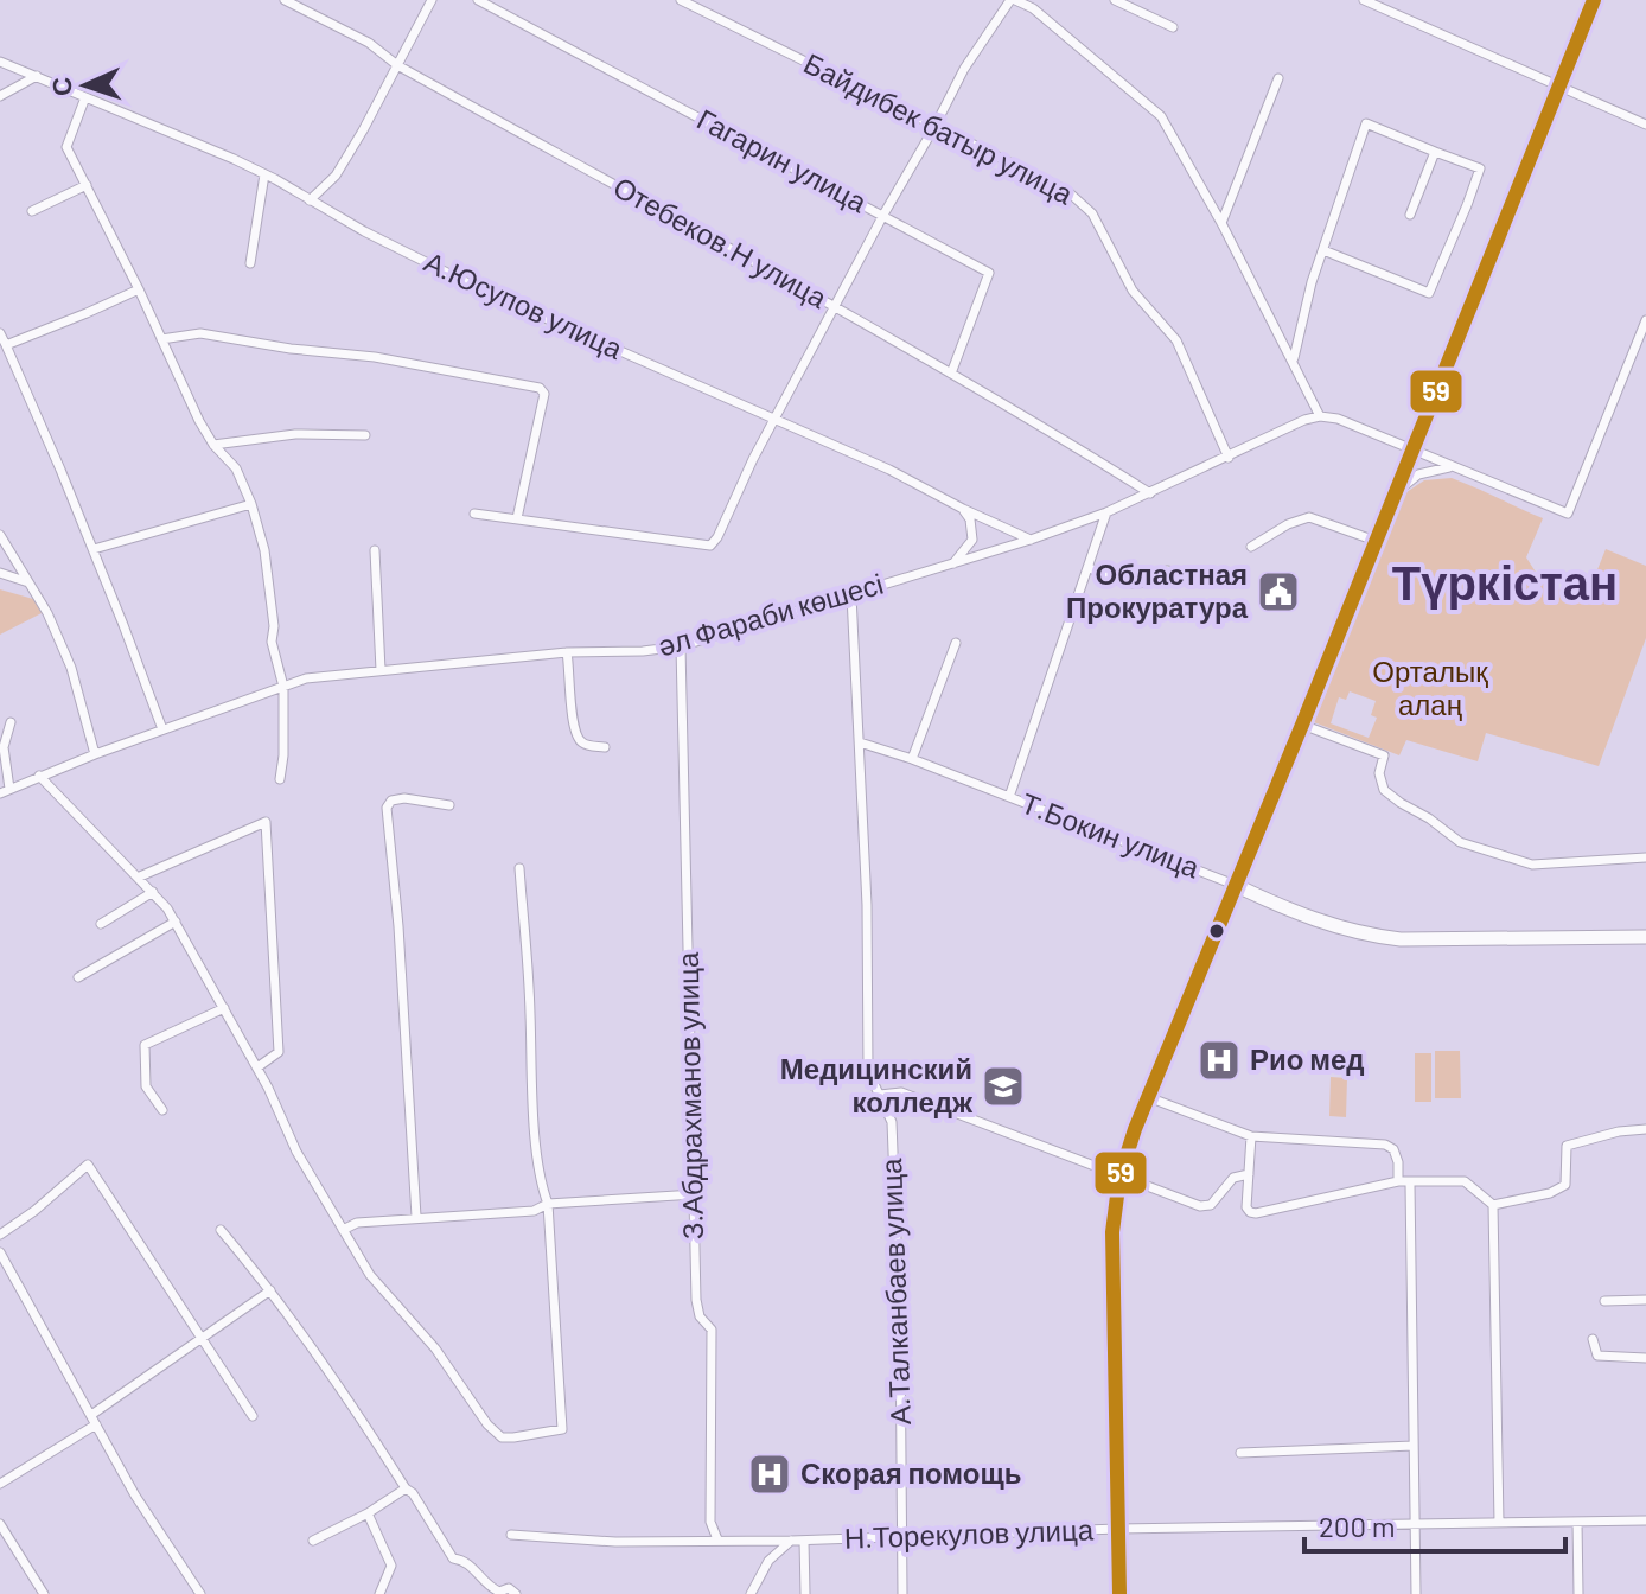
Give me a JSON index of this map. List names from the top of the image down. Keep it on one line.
{"streets":{"main road":["Т.Бокин улица"],"street":["Байдибек батыр улица","Гагарин улица","Отебеков.Н улица","А.Юсупов улица","әл Фараби көшесі","З.Абдрахманов улица","А.Талканбаев улица","Н.Торекулов улица"]},"crossings":[["Байдибек батыр улица","әл Фараби көшесі"],["Гагарин улица","Отебеков.Н улица"],["Отебеков.Н улица","әл Фараби көшесі"],["А.Юсупов улица","әл Фараби көшесі"],["әл Фараби көшесі","З.Абдрахманов улица"],["әл Фараби көшесі","А.Талканбаев улица"],["Т.Бокин улица","А.Талканбаев улица"],["З.Абдрахманов улица","Н.Торекулов улица"],["А.Талканбаев улица","Н.Торекулов улица"]],"districts":["Түркістан"],"parks":["Орталық алаң"],"places":{"public building":["Областная Прокуратура"],"hospital":["Рио мед","Скорая помощь"],"school or university":["Медицинский колледж"]},"lines":["transit line 59"],"scale_bar":"200 m","north":"left"}
